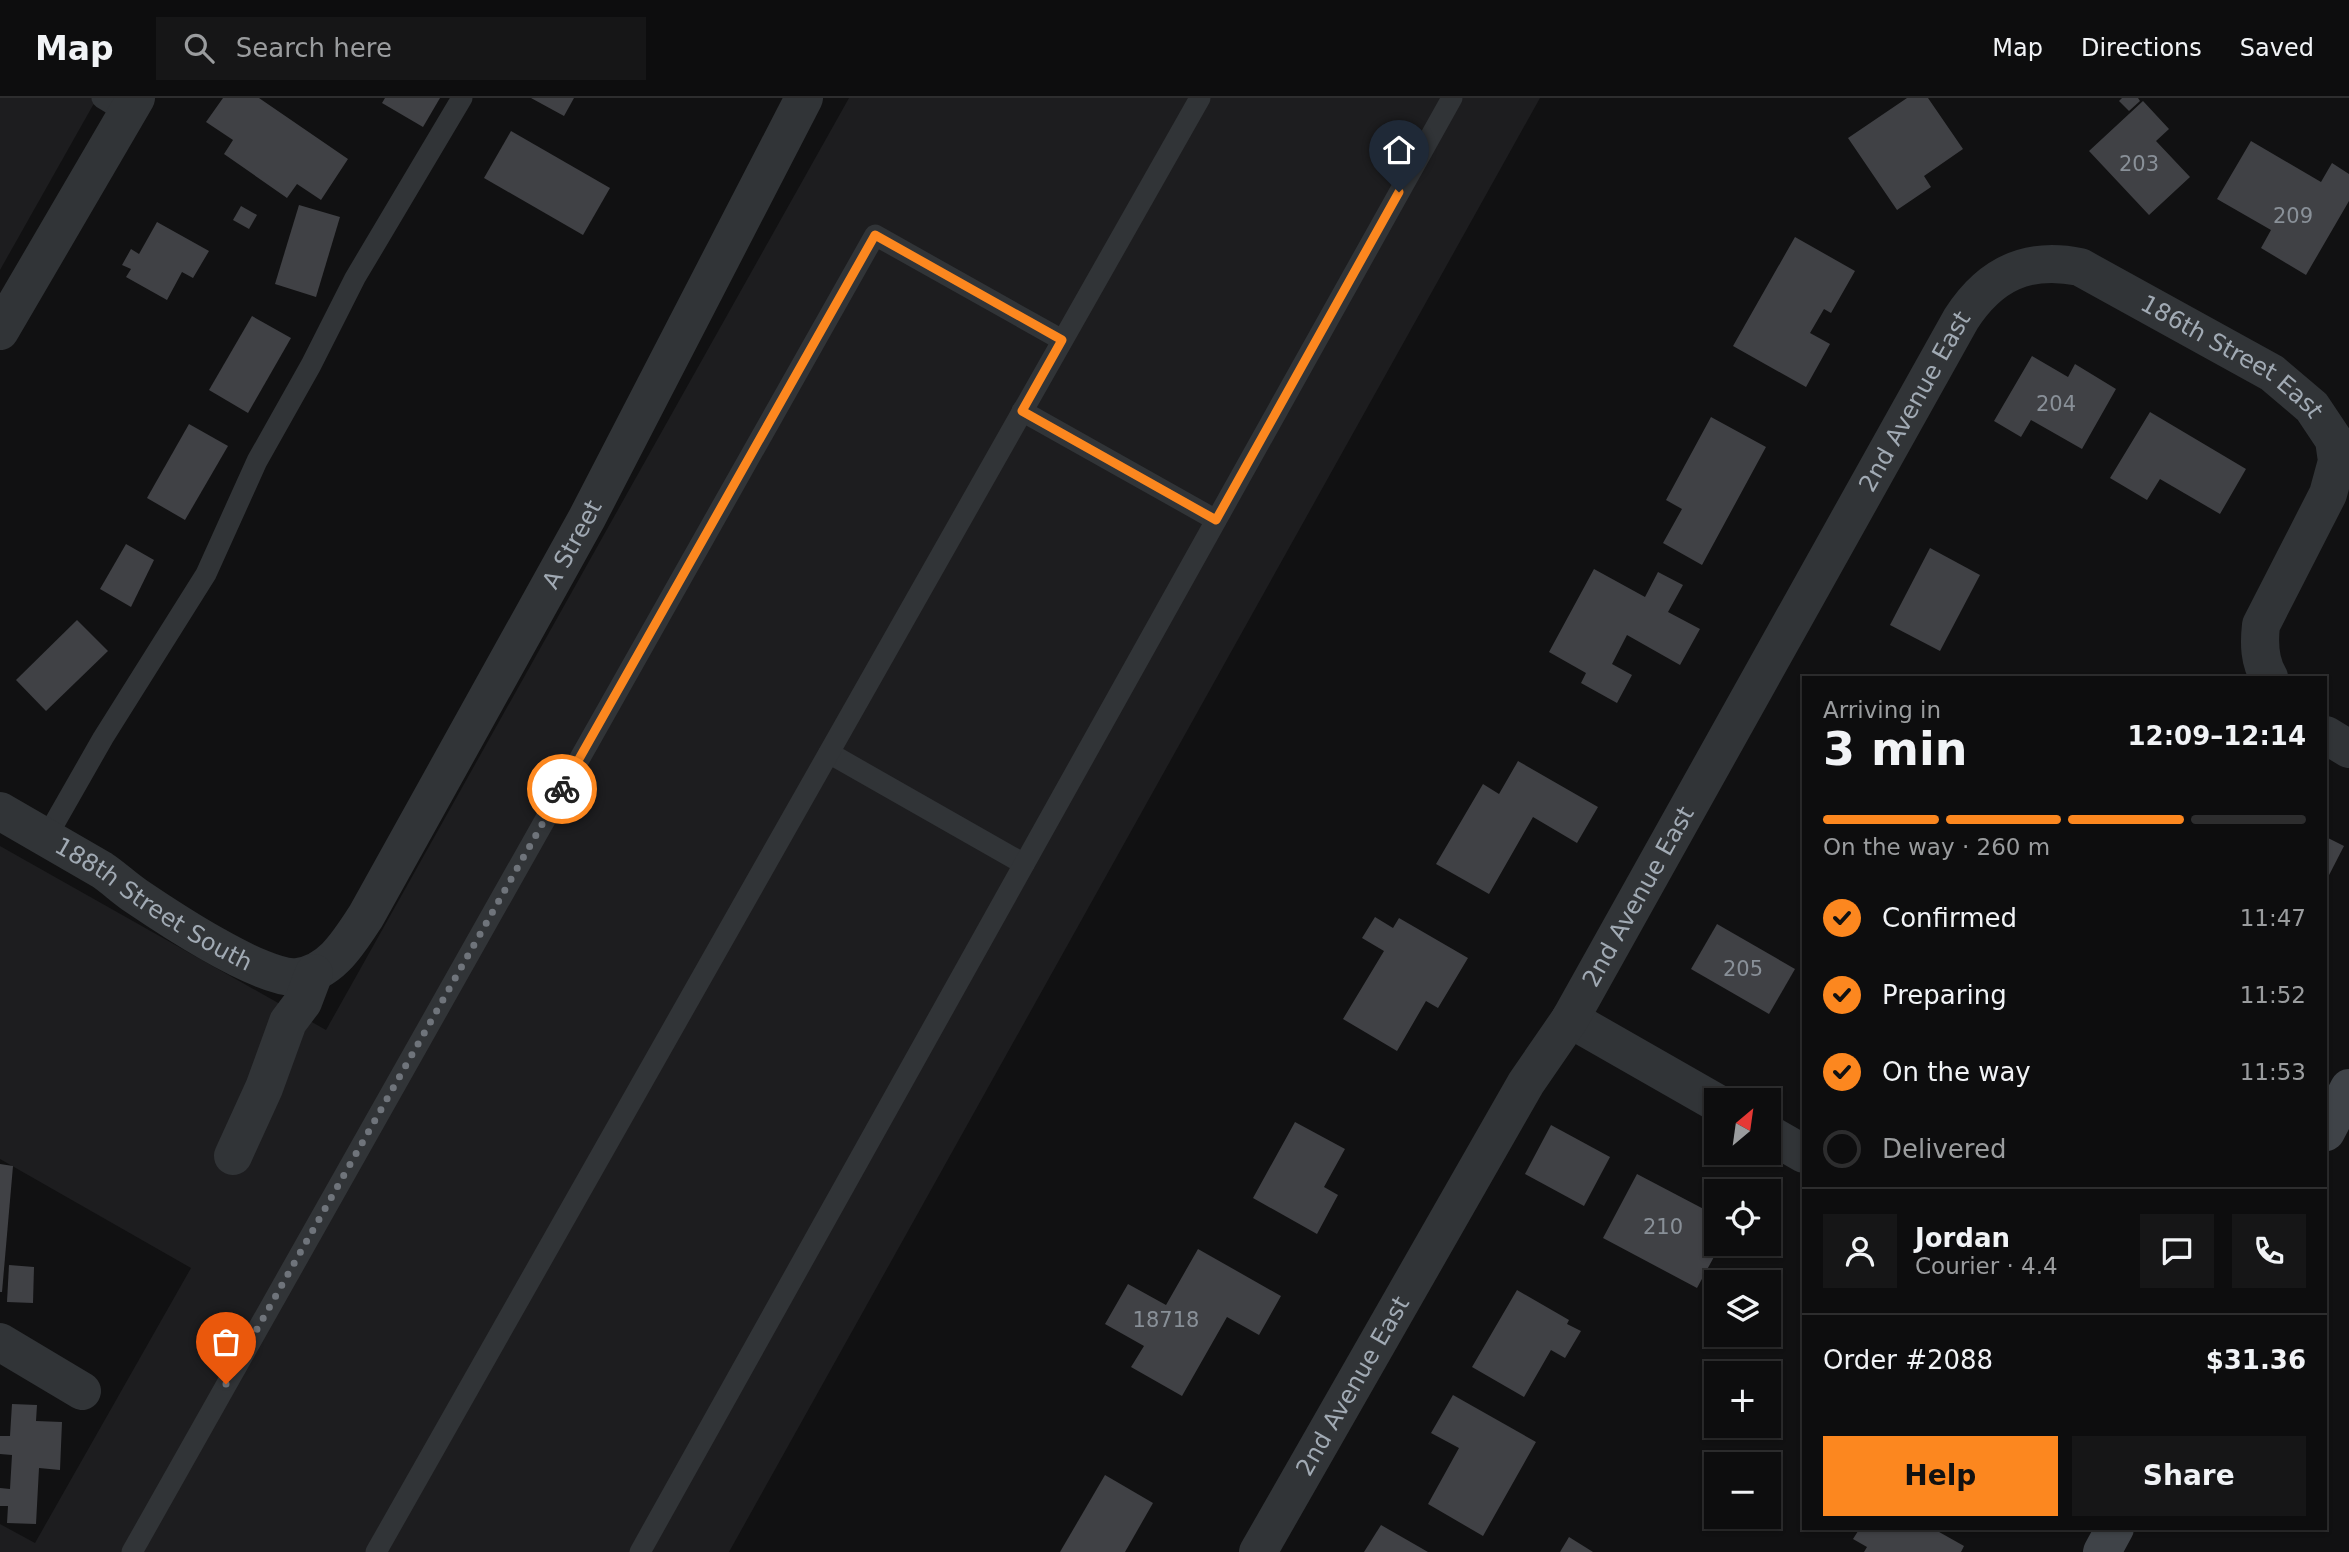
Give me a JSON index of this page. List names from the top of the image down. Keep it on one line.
{"streets":{"street":["186th Street East","2nd Avenue East","A Street","188th Street South"]},"crossings":[["186th Street East","2nd Avenue East"],["A Street","188th Street South"]],"house_numbers":["203","209","204","205","210","18718"],"north":"top right","page":{"header":"Map","search":"Search here","nav":["Map","Directions","Saved"],"heading":["3 min","Arriving in","12:09–12:14"],"panel":["Jordan","Courier · 4.4","Order #2088","$31.36"],"bar":"On the way · 260 m","list":[["Confirmed","11:47"],["Preparing","11:52"],["On the way","11:53"],"Delivered"],"map_buttons":["+","−"],"buttons":["Help","Share"]}}
